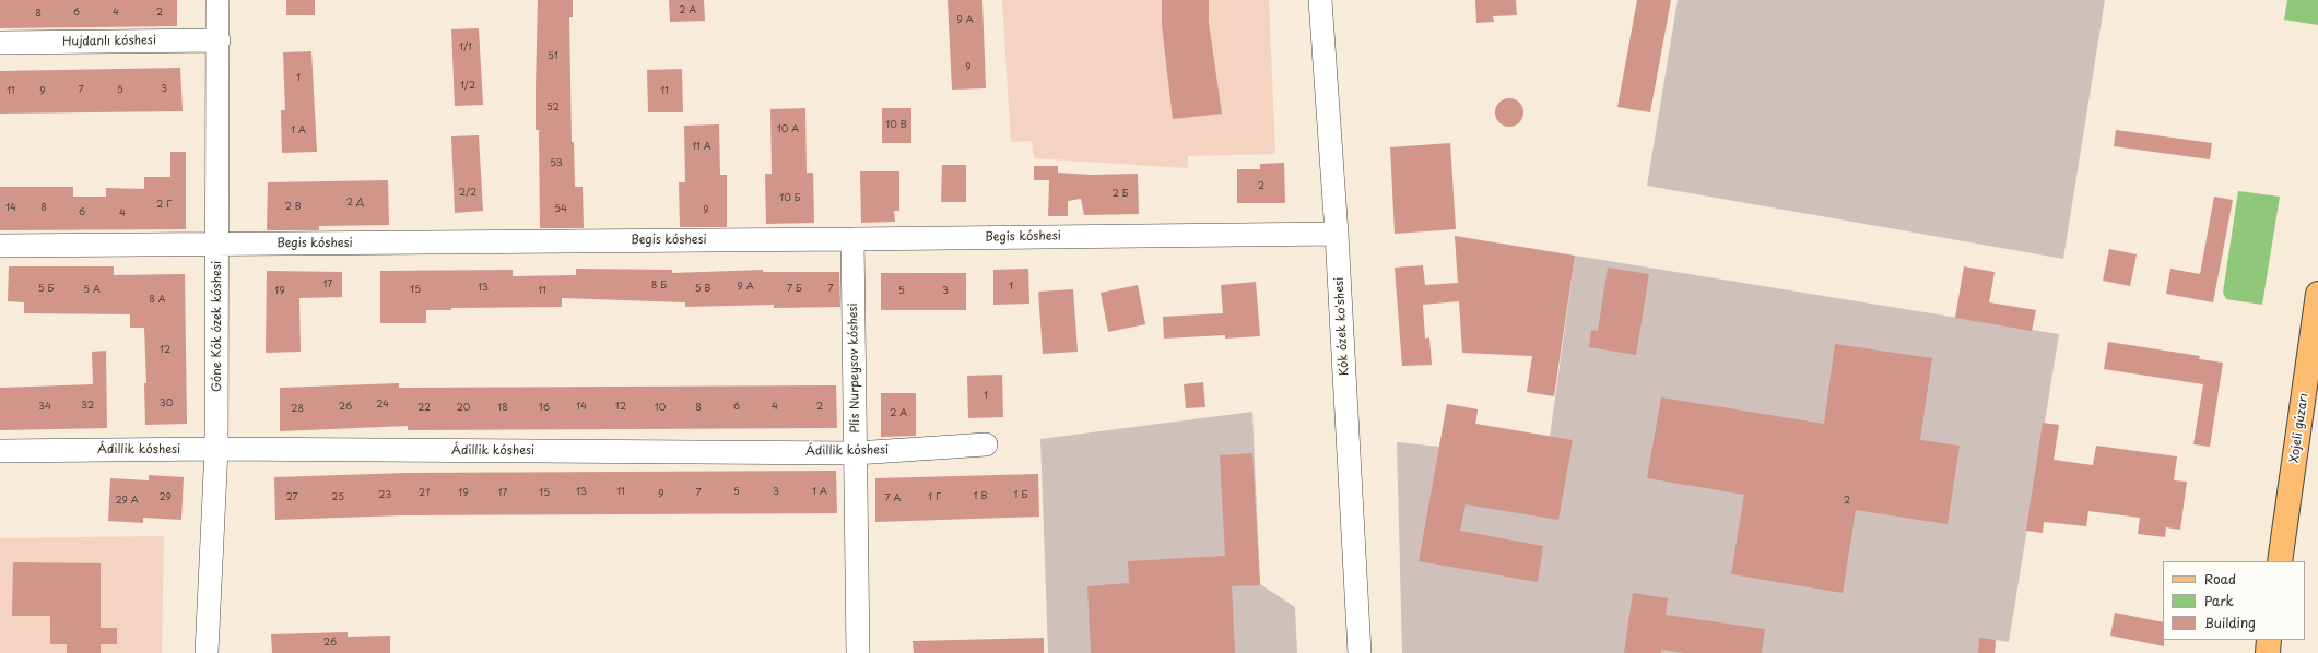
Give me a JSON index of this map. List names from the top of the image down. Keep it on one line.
{"streets":{"main road":["Xojeli gúzarı"],"street":["Hujdanlı kóshesi","Begis kóshesi","Góne Kók ózek kóshesi","Kók ózek ko'shesi","Plis Nurpeysov kóshesi","Ádillik kóshesi"]},"crossings":[["Hujdanlı kóshesi","Góne Kók ózek kóshesi"],["Begis kóshesi","Góne Kók ózek kóshesi"],["Begis kóshesi","Kók ózek ko'shesi"],["Begis kóshesi","Plis Nurpeysov kóshesi"],["Góne Kók ózek kóshesi","Ádillik kóshesi"],["Plis Nurpeysov kóshesi","Ádillik kóshesi"]],"house_numbers":["2 А","6","4","2","8","9 А","1/1","51","9","1","1/2","3","7","5","11","9","11","52","10 В","10 А","1 А","11 А","53","2","2/2","2 Б","10 Б","2 Д","2 Г","2 В","14","8","54","9","6","4","17","8 Б","9 А","1","13","5 Б","5 В","7 Б","7","5 А","15","19","11","5","3","8 А","12","1","30","24","32","34","26","14","12","6","4","2","22","20","18","16","10","8","28","2 А","13","11","5","3","1 А","21","19","17","15","7","9","23","1 Б","1 В","29","27","25","1 Г","7 А","29 А","2","26"],"legend":["Road","Park","Building"]}
